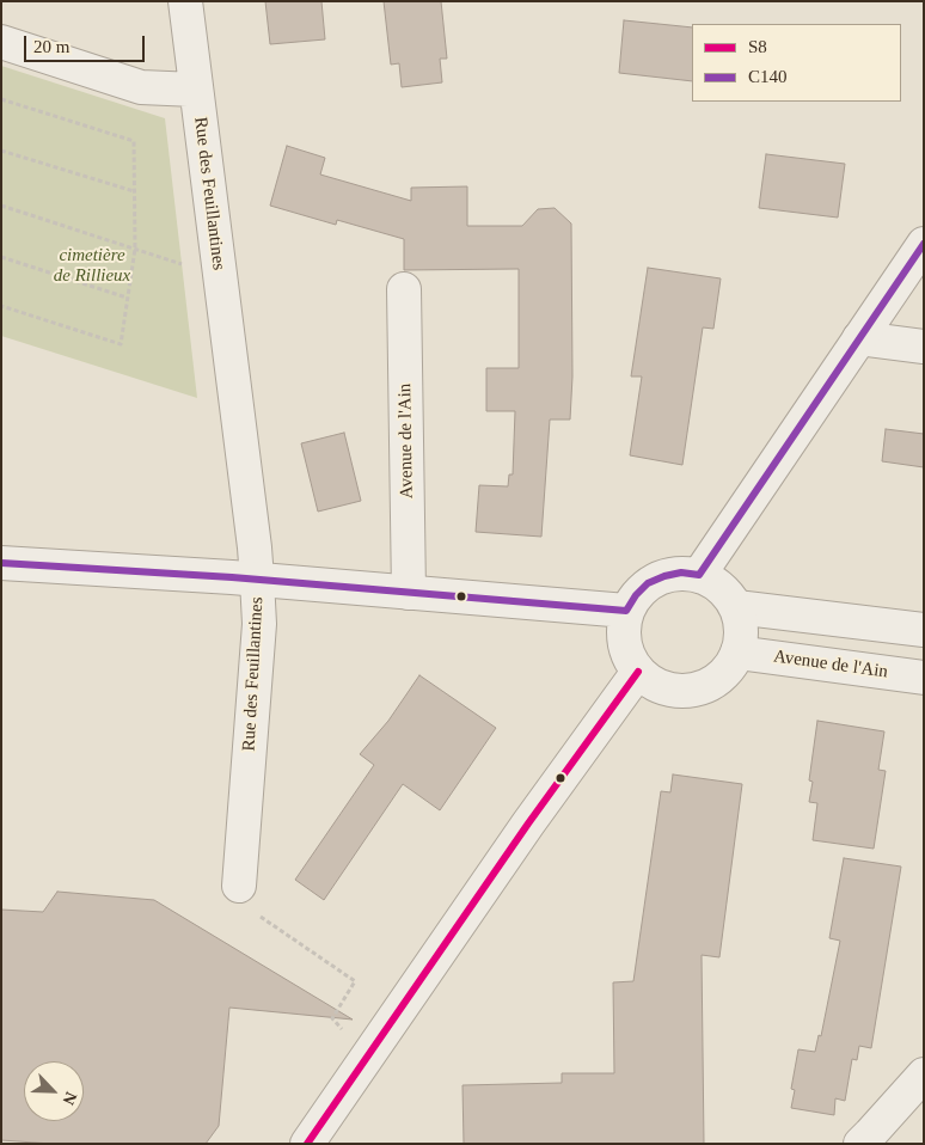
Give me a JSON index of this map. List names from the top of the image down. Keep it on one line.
{"streets":{"street":["Rue des Feuillantines","Avenue de l'Ain"]},"parks":["cimetière de Rillieux"],"lines":["transit line C140","transit line S8"],"legend":["S8","C140"],"scale_bar":"20 m","north":"bottom right"}
